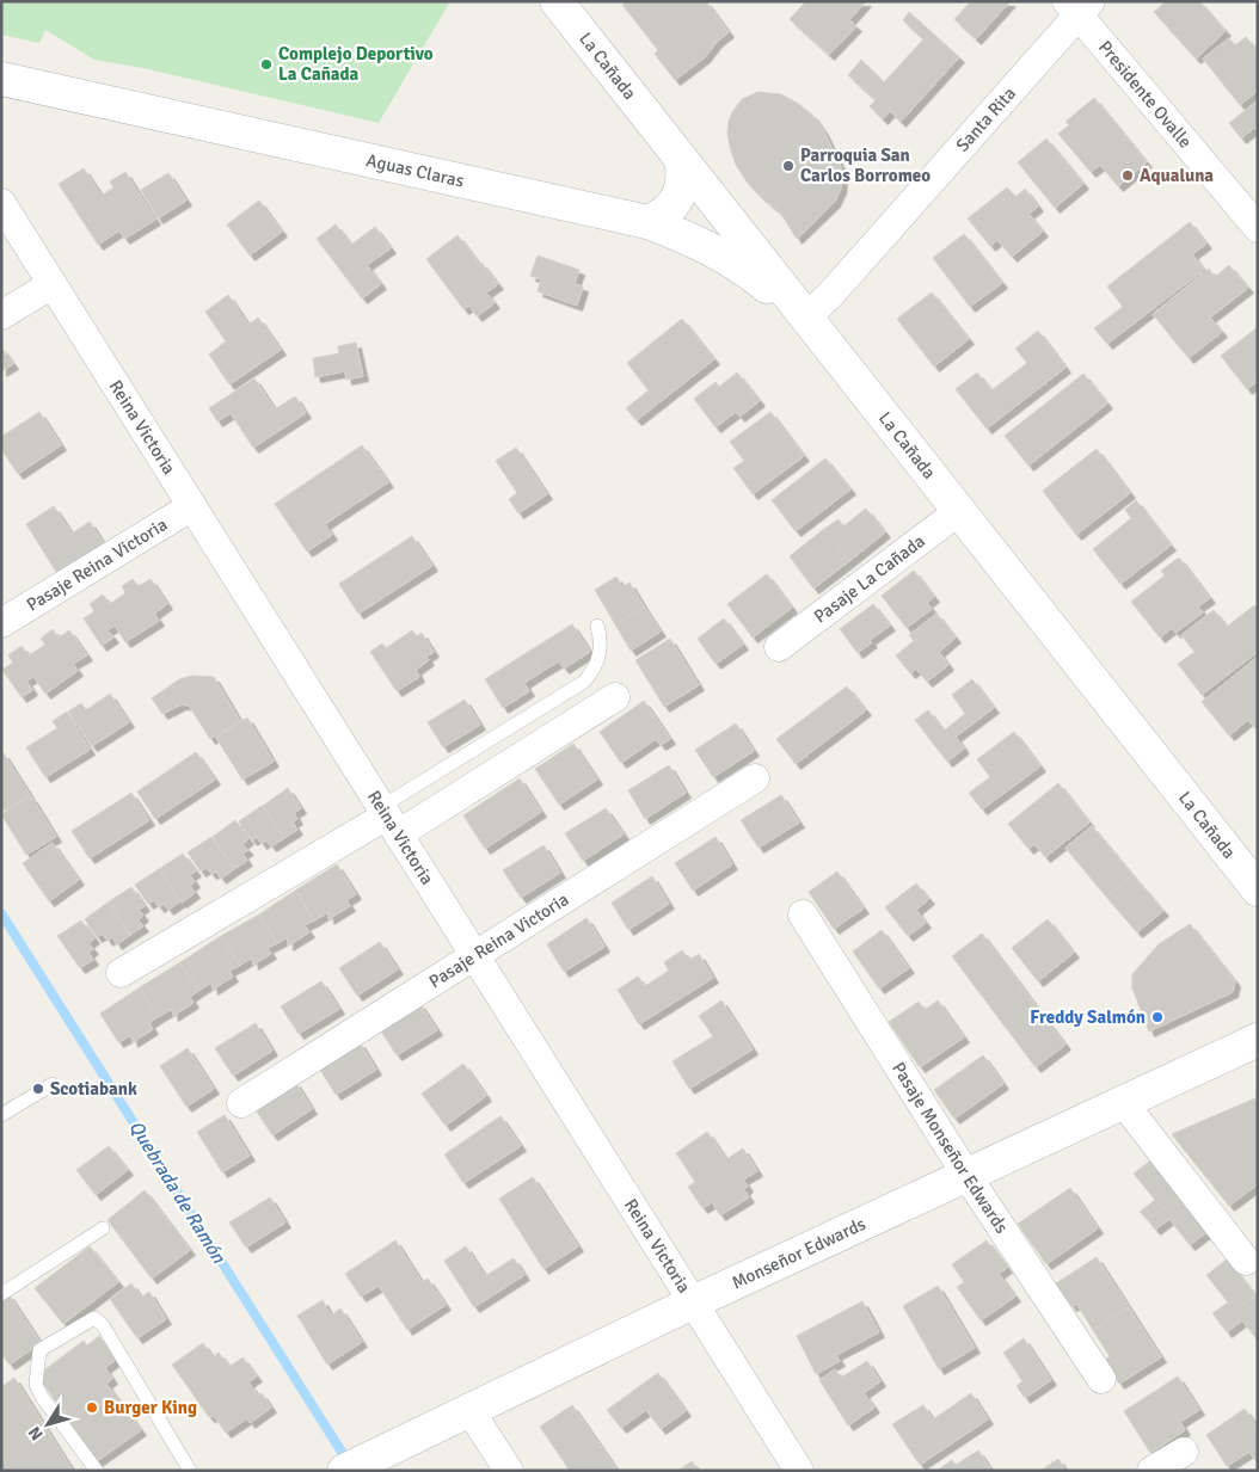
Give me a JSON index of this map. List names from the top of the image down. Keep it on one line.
{"streets":{"street":["La Cañada","Presidente Ovalle","Santa Rita","Aguas Claras","Reina Victoria","Pasaje Reina Victoria","Pasaje La Cañada","Pasaje Monseñor Edwards","Monseñor Edwards"]},"crossings":[["La Cañada","Santa Rita"],["La Cañada","Aguas Claras"],["La Cañada","Pasaje La Cañada"],["Presidente Ovalle","Santa Rita"],["Santa Rita","Aguas Claras"],["Reina Victoria","Pasaje Reina Victoria"],["Reina Victoria","Monseñor Edwards"],["Pasaje Monseñor Edwards","Monseñor Edwards"]],"water":["Quebrada de Ramón"],"places":["Complejo Deportivo La Cañada","Parroquia San Carlos Borromeo","Aqualuna","Freddy Salmón","Scotiabank","Burger King"],"north":"bottom left"}
